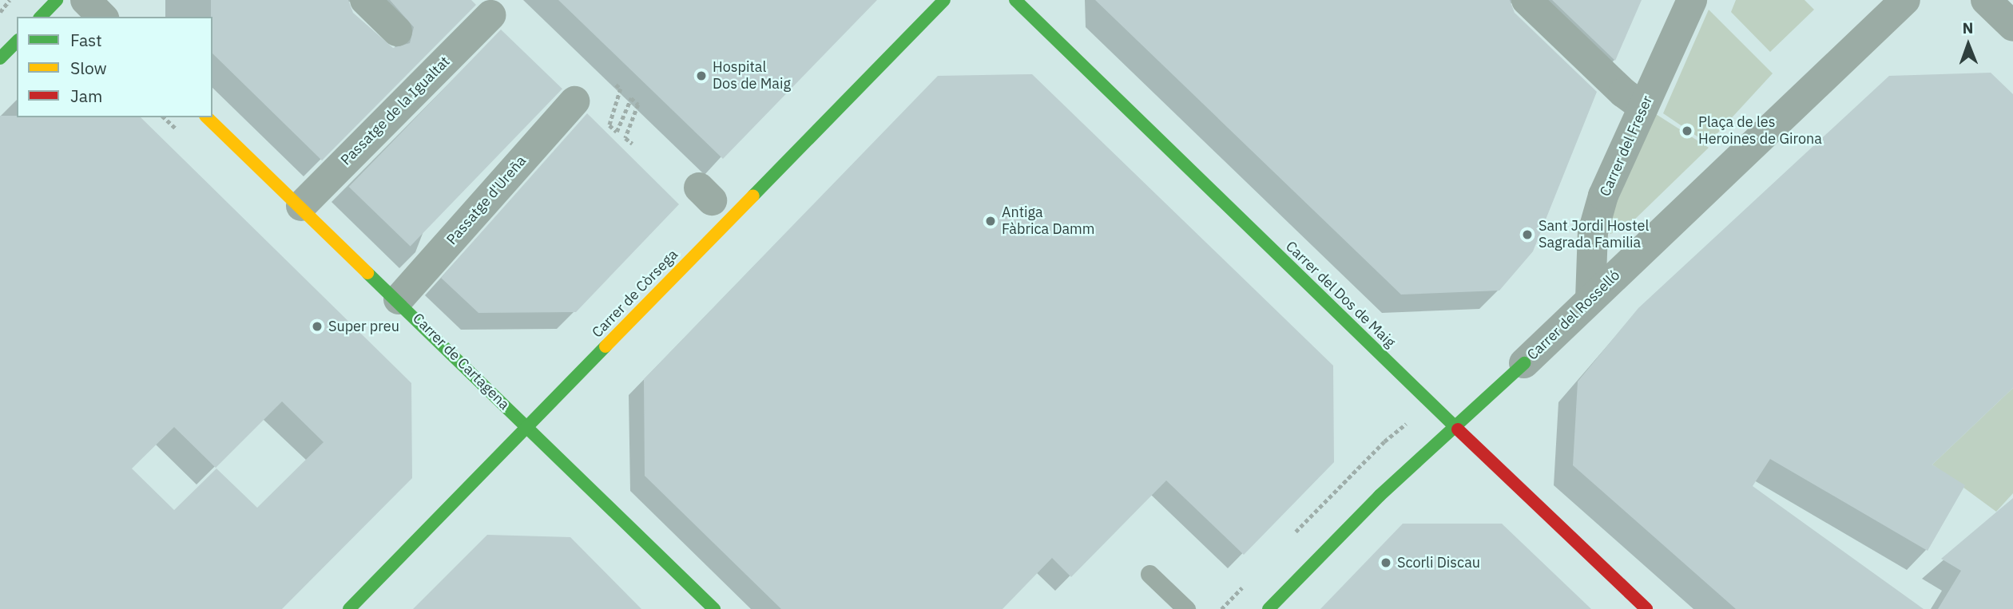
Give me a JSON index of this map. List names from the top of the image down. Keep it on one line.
{"streets":{"street":["Passatge de la Igualtat","Carrer del Freser","Passatge d'Ureña","Carrer de Còrsega","Carrer del Dos de Maig","Carrer del Rosselló","Carrer de Cartagena"]},"crossings":[["Passatge de la Igualtat","Carrer de Cartagena"],["Carrer del Freser","Carrer del Rosselló"],["Passatge d'Ureña","Carrer de Cartagena"],["Carrer de Còrsega","Carrer de Cartagena"],["Carrer del Dos de Maig","Carrer del Rosselló"]],"places":["Hospital Dos de Maig","Plaça de les Heroines de Girona","Antiga Fàbrica Damm","Sant Jordi Hostel Sagrada Familia","Super preu","Scorli Discau"],"legend":["Fast","Slow","Jam"],"north":"top"}
